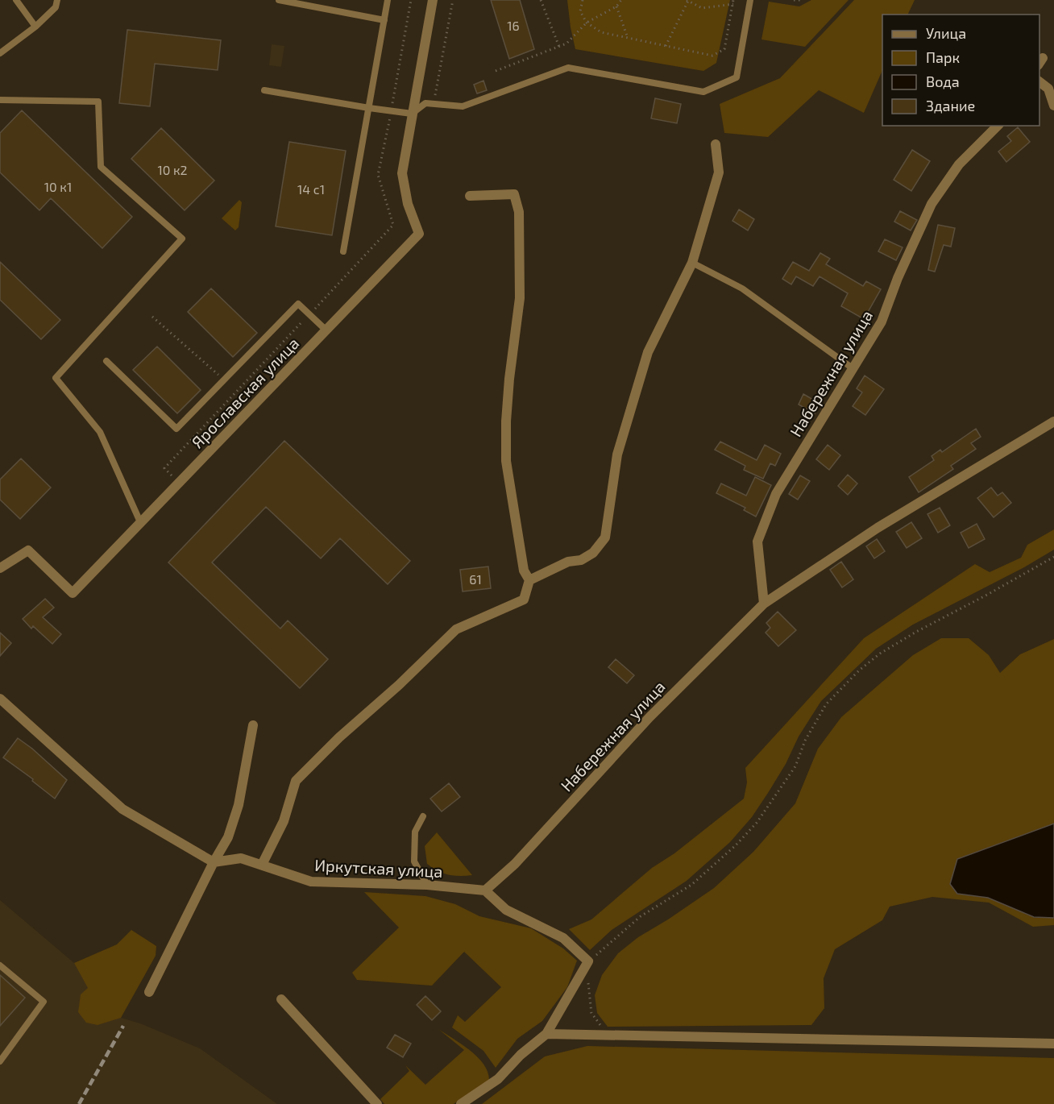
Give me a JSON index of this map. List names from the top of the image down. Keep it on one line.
{"streets":{"street":["Набережная улица","Ярославская улица","Иркутская улица"]},"crossings":[["Набережная улица","Иркутская улица"]],"house_numbers":["16","10 к2","10 к1","14 с1","61"],"legend":["Улица","Парк","Вода","Здание"]}
